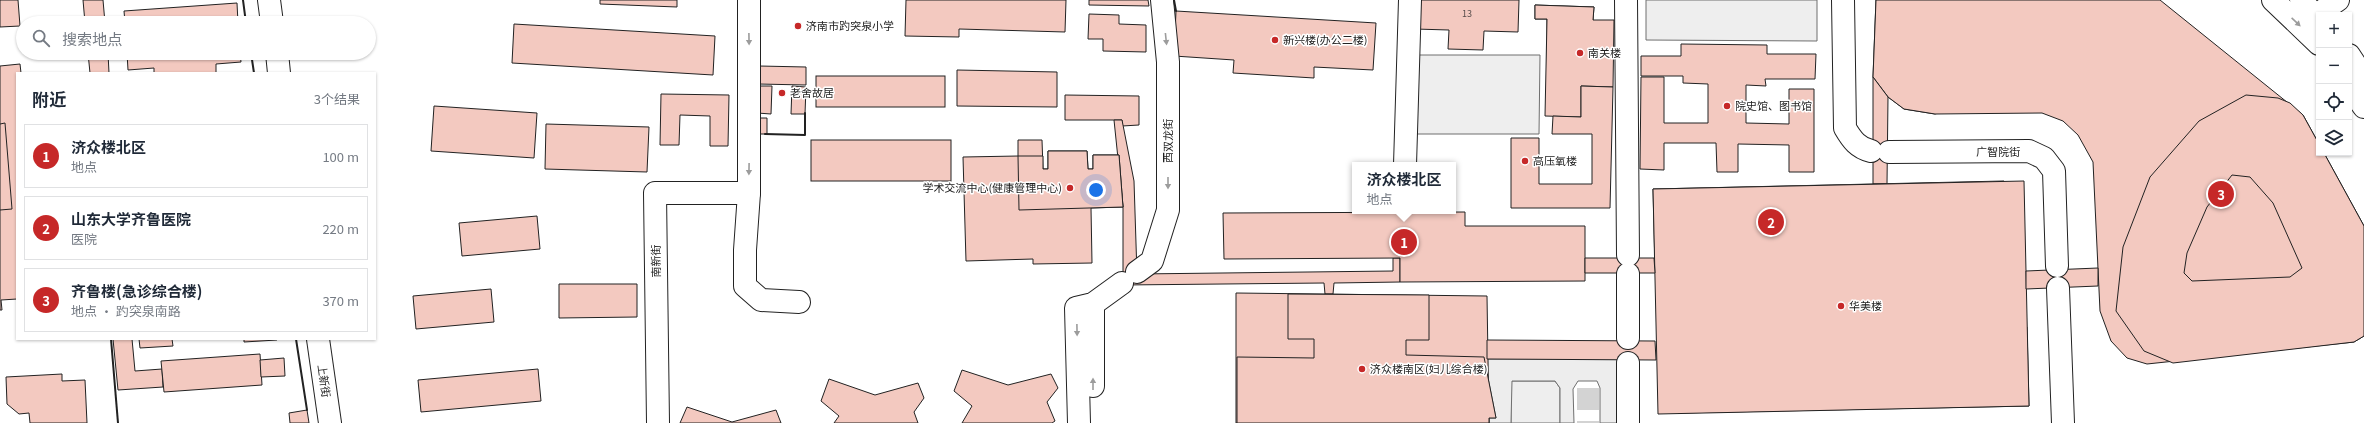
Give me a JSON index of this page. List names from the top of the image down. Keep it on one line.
{"streets":{"street":["西双龙街","广智院街","南新街","上新街"]},"one_way":["西双龙街"],"places":["济南市趵突泉小学","新兴楼(办公二楼)","南关楼","老舍故居","院史馆、图书馆","高压氧楼","学术交流中心(健康管理中心)","华美楼","济众楼南区(妇儿综合楼)"],"house_numbers":["13"],"page":{"map_buttons":["+","−"],"search":"搜索地点","heading":["附近","3个结果"],"list":[{"mark":"1","name":"济众楼北区","note":"地点","value":"100 m"},{"mark":"2","name":"山东大学齐鲁医院","note":"医院","value":"220 m"},{"mark":"3","name":"齐鲁楼(急诊综合楼)","note":"地点 · 趵突泉南路","value":"370 m"}],"popup":["济众楼北区","地点"],"pins":["3","2","1"]}}
